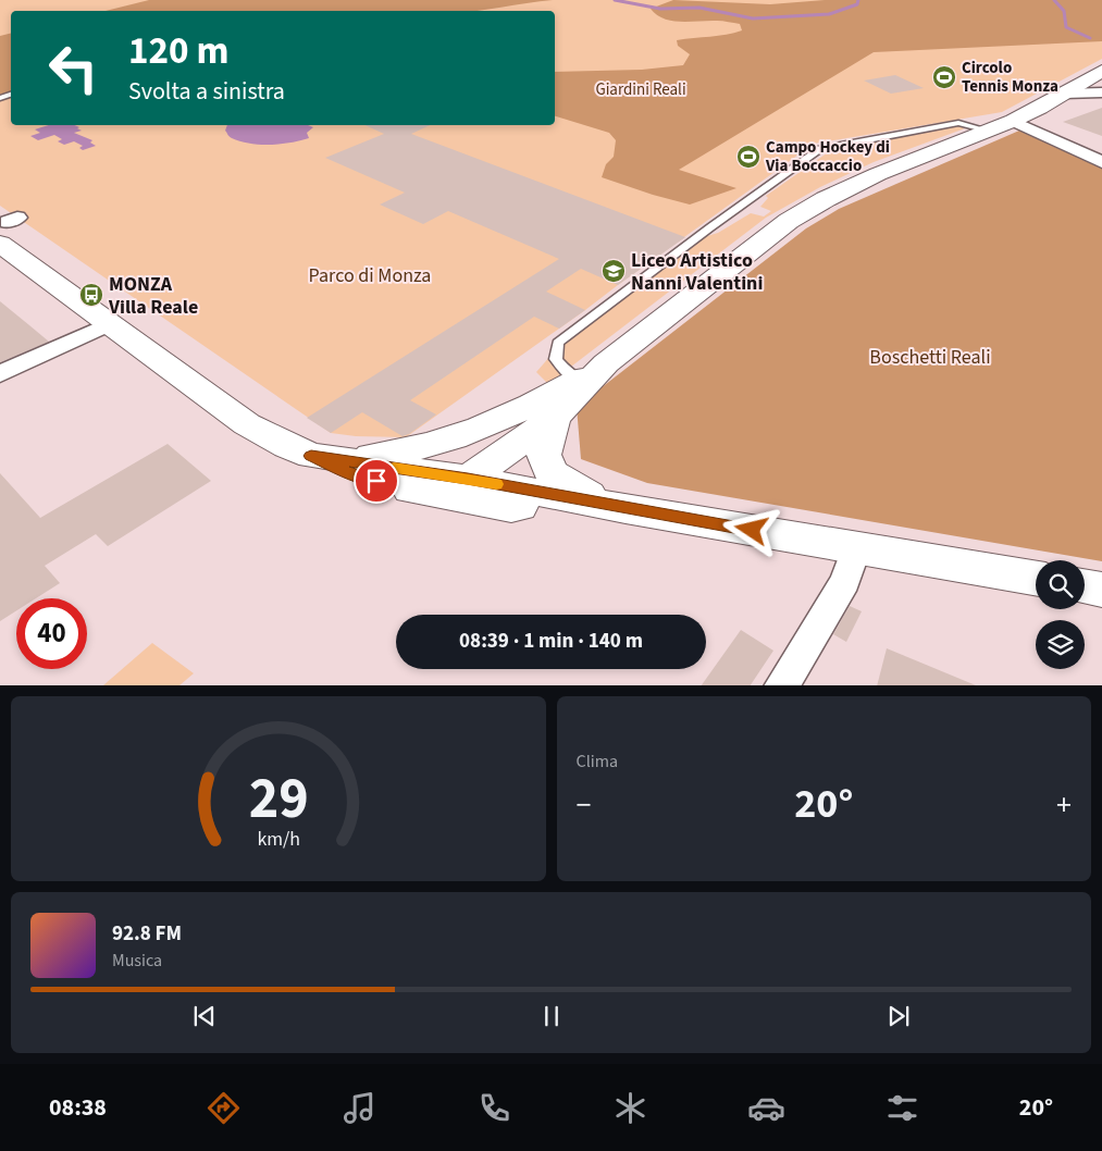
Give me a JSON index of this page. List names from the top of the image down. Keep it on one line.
{"parks":["Giardini Reali","Parco di Monza","Boschetti Reali"],"places":{"sports":["Circolo Tennis Monza","Campo Hockey di Via Boccaccio"],"school or university":["Liceo Artistico Nanni Valentini"],"bus stop":["MONZA Villa Reale"]},"page":{"turn":["120 m","Svolta a sinistra"],"limit":"40","trip":"08:39 · 1 min · 140 m","tile":"Clima","heat":["−","20°","+"],"song":["92.8 FM","Musica"],"tabs":["08:38","20°"],"gauge":["29","km/h"]}}
